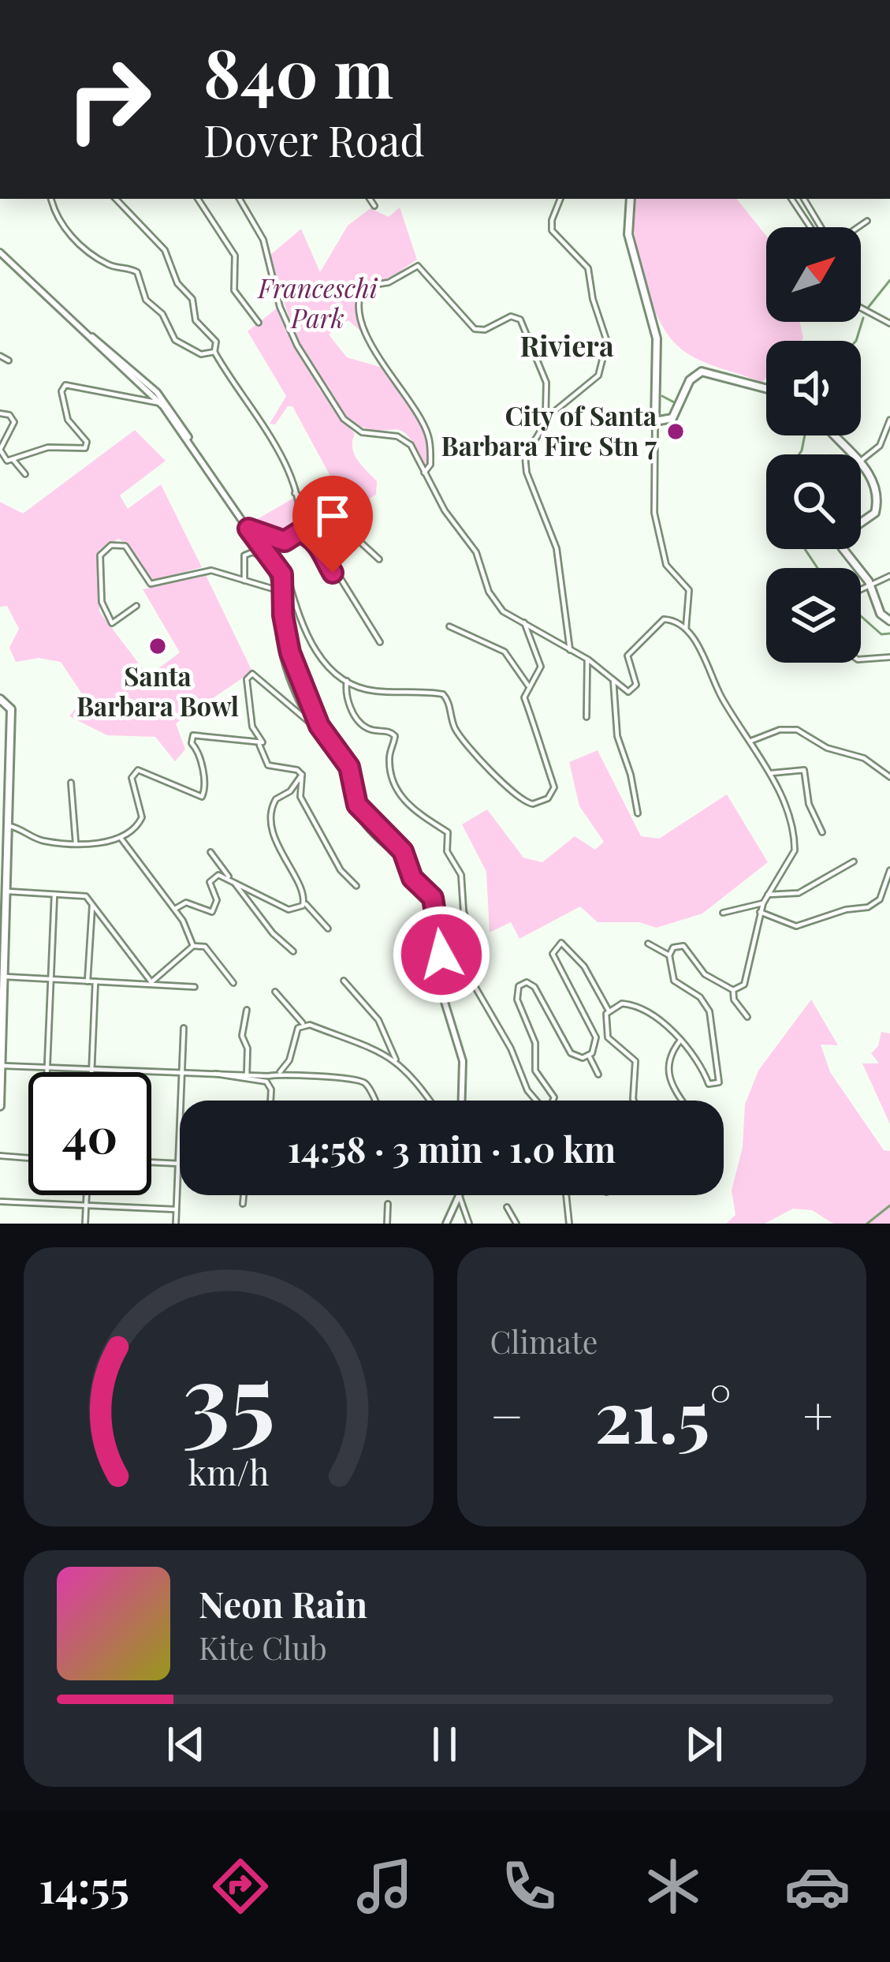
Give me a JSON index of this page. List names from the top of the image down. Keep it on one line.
{"districts":["Riviera"],"parks":["Franceschi Park"],"places":["City of Santa Barbara Fire Stn 7","Santa Barbara Bowl"],"north":"top right","page":{"turn":["840 m","Dover Road"],"limit":"40","trip":"14:58 · 3 min · 1.0 km","tile":"Climate","heat":["−","21.5°","+"],"song":["Neon Rain","Kite Club"],"tabs":"14:55","gauge":["35","km/h"]}}
